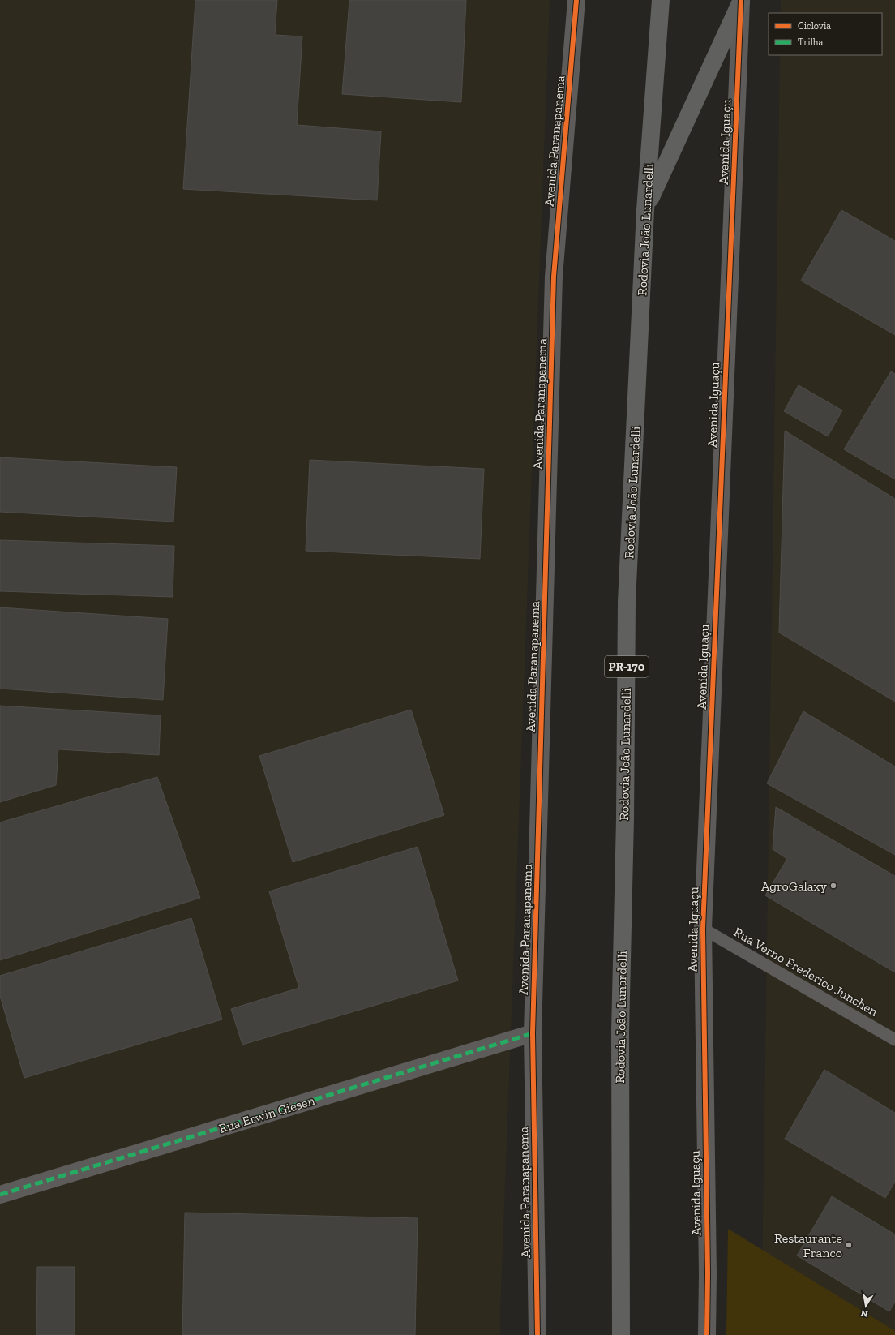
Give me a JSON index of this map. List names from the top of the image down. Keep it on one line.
{"streets":{"highway":["Rodovia João Lunardelli","PR-170"],"street":["Avenida Paranapanema","Avenida Iguaçu","Rua Erwin Giesen"],"lane":["Rua Verno Frederico Junchen"]},"crossings":[["Avenida Paranapanema","Rua Erwin Giesen"],["Avenida Iguaçu","Rua Verno Frederico Junchen"]],"places":["AgroGalaxy","Restaurante Franco"],"legend":["Ciclovia","Trilha"],"north":"bottom"}
